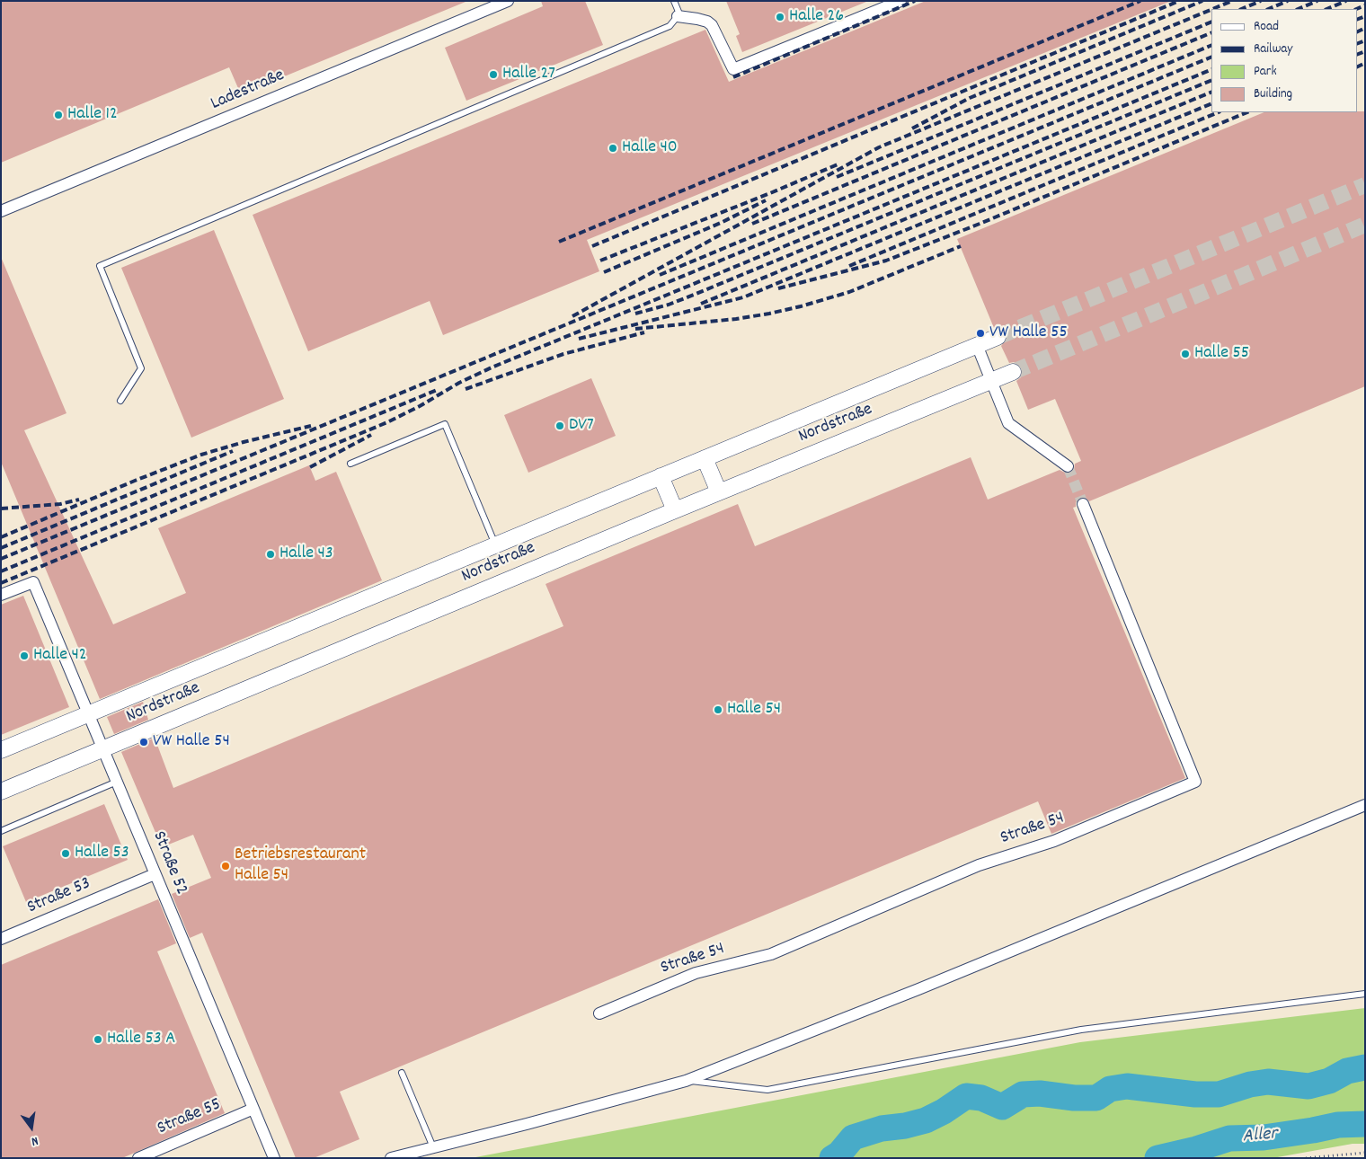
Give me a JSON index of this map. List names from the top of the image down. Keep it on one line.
{"streets":{"street":["Ladestraße","Nordstraße","Straße 54","Straße 52","Straße 53","Straße 55"]},"crossings":[["Nordstraße","Straße 52"],["Straße 52","Straße 53"],["Straße 52","Straße 55"]],"water":["Aller"],"places":["Halle 26","Halle 27","Halle 12","Halle 40","VW Halle 55","Halle 55","DV7","Halle 43","Halle 42","Halle 54","VW Halle 54","Halle 53","Betriebsrestaurant Halle 54","Halle 53 A"],"legend":["Road","Railway","Park","Building"],"north":"bottom"}
